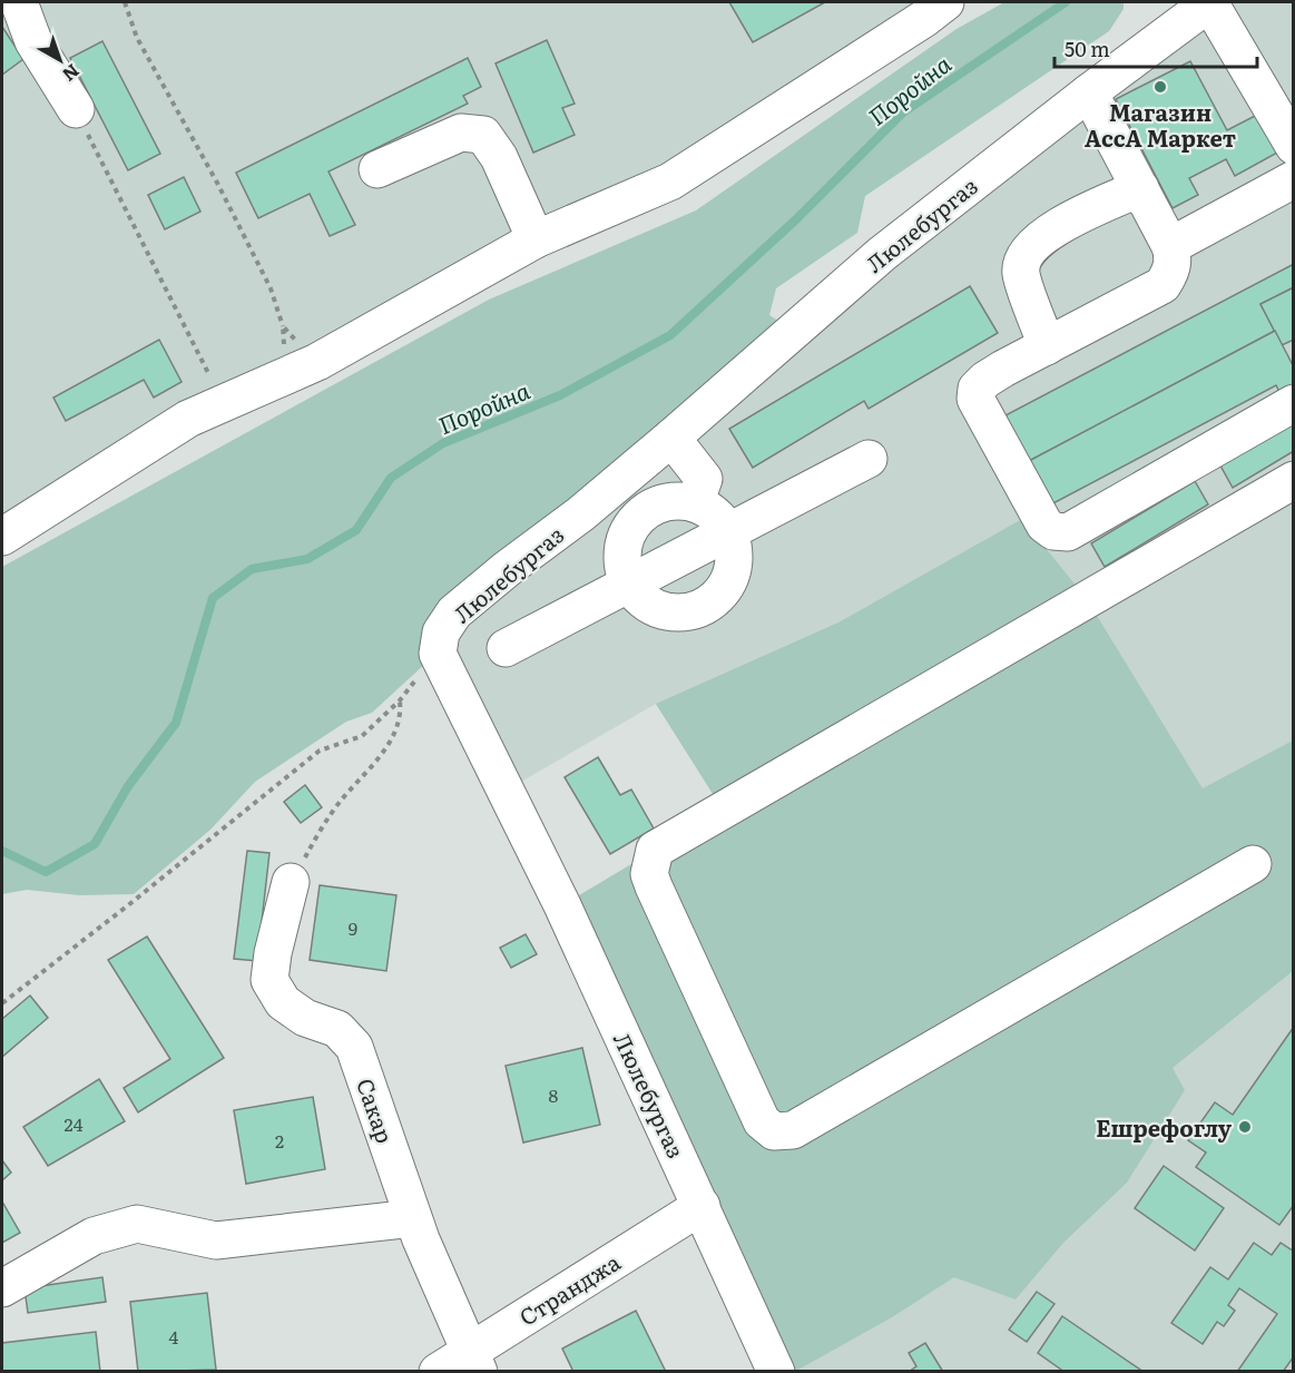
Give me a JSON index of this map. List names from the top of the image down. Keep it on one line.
{"streets":{"street":["Люлебургаз","Сакар","Странджа"]},"crossings":[["Люлебургаз","Странджа"],["Сакар","Странджа"]],"water":["Поройна"],"places":["Магазин АссА Маркет","Ешрефоглу"],"house_numbers":["9","8","24","2","4"],"scale_bar":"50 m","north":"bottom right"}
